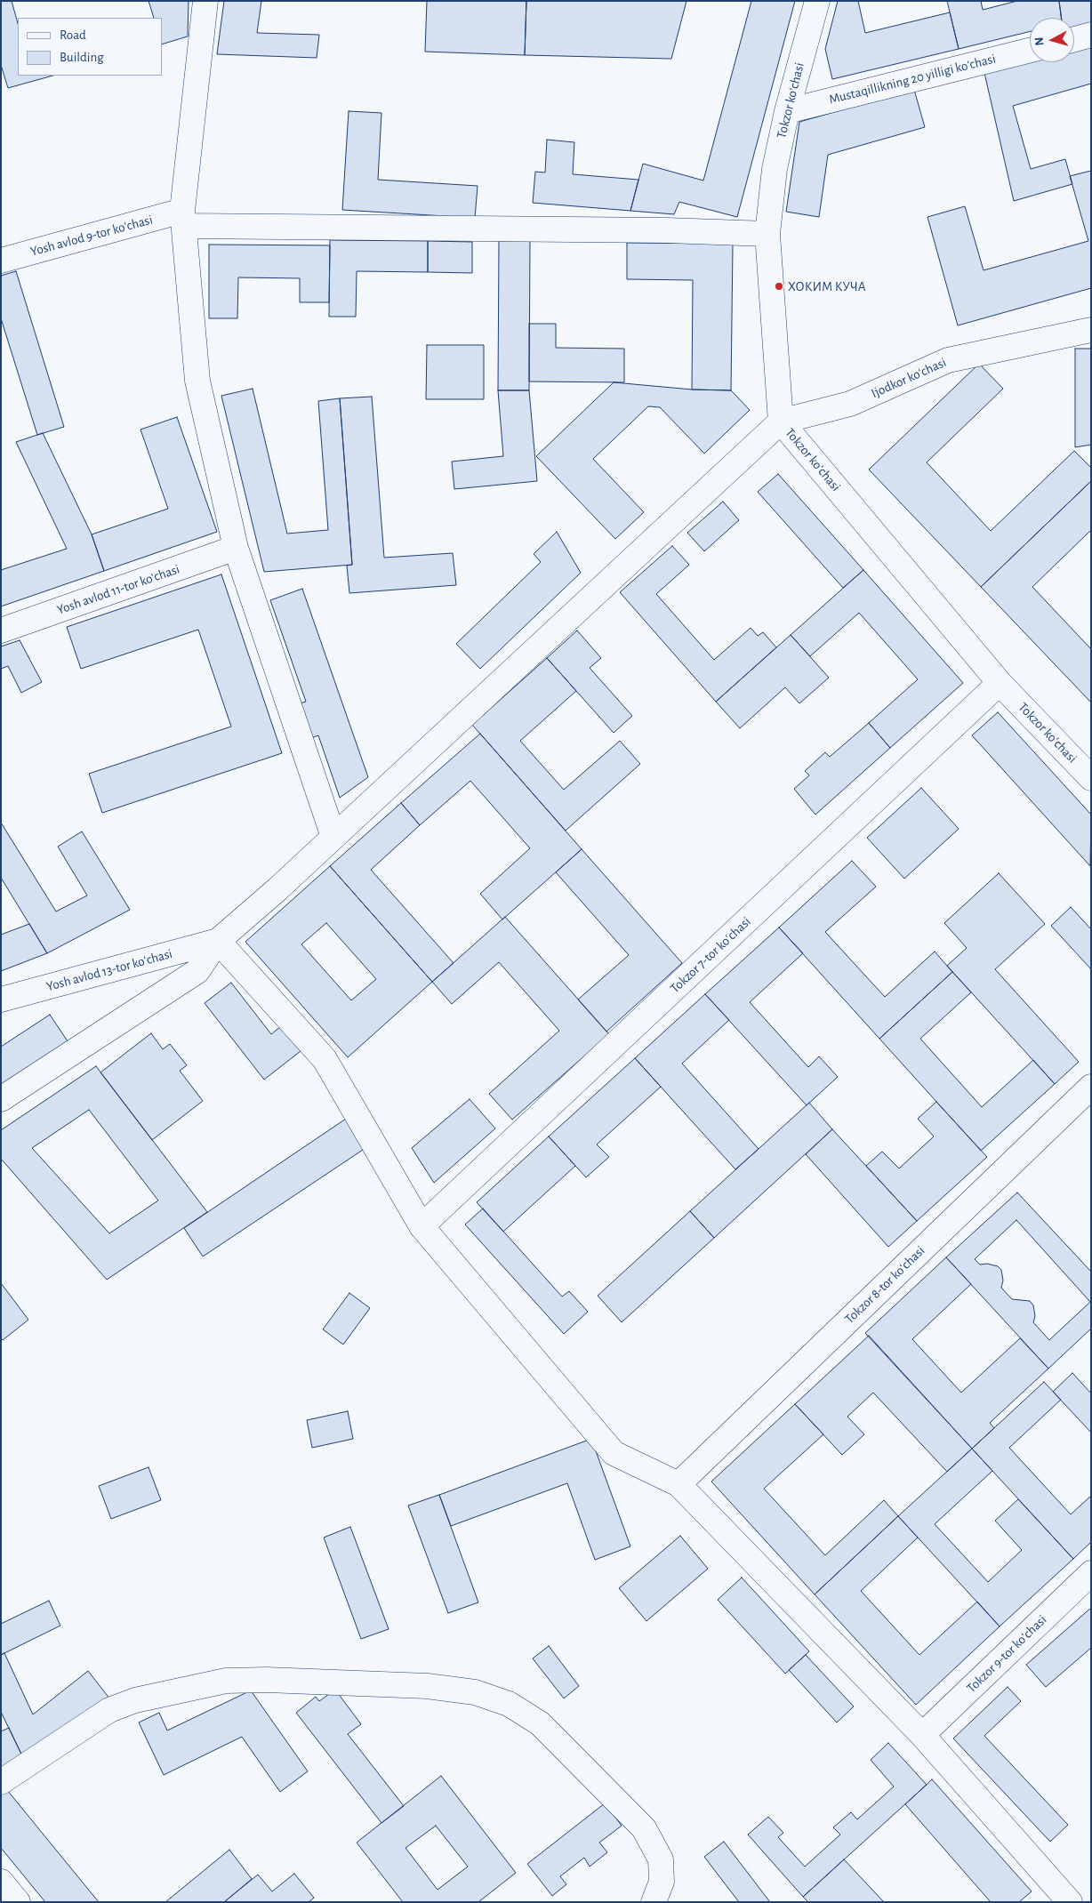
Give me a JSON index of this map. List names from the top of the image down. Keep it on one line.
{"streets":{"street":["Mustaqillikning 20 yilligi koʻchasi","Tokzor koʻchasi","Yosh avlod 9-tor koʻchasi","Ijodkor koʻchasi","Yosh avlod 11-tor koʻchasi","Tokzor 7-tor koʻchasi","Yosh avlod 13-tor koʻchasi","Tokzor 8-tor koʻchasi","Tokzor 9-tor koʻchasi"]},"crossings":[["Mustaqillikning 20 yilligi koʻchasi","Tokzor koʻchasi"],["Tokzor koʻchasi","Yosh avlod 9-tor koʻchasi"],["Tokzor koʻchasi","Ijodkor koʻchasi"],["Tokzor koʻchasi","Tokzor 7-tor koʻchasi"]],"places":["ХОКИМ КУЧА"],"legend":["Road","Building"],"north":"left"}
